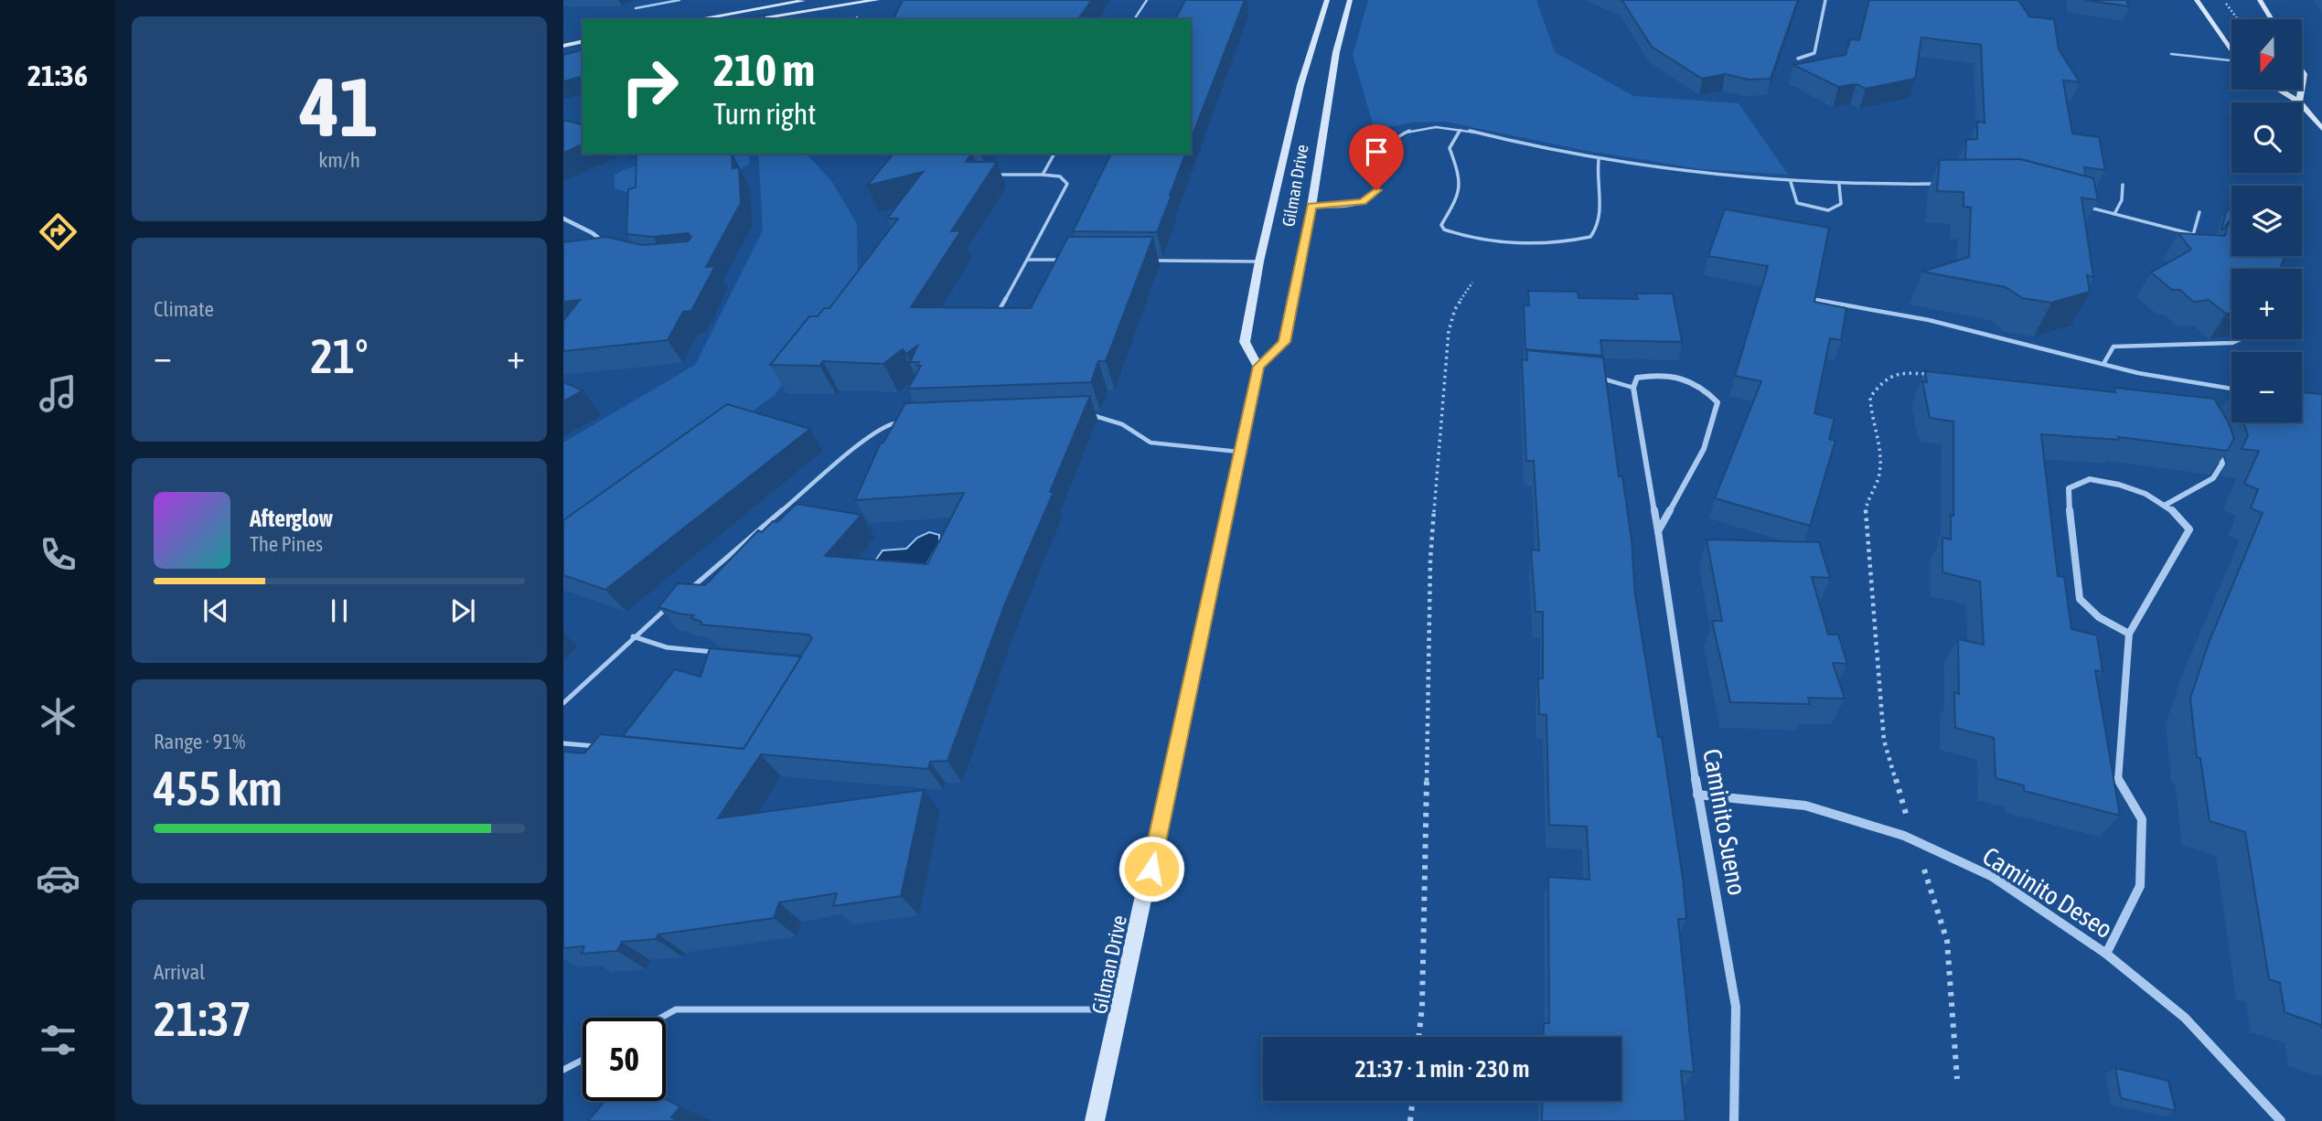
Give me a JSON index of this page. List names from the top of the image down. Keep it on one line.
{"streets":{"main road":["Gilman Drive"],"street":["Caminito Sueno","Caminito Deseo"]},"crossings":[["Caminito Sueno","Caminito Deseo"]],"north":"bottom","page":{"tabs":"21:36","tile":[["41","km/h"],"Climate",["Range · 91%","455 km"],["Arrival","21:37"]],"map_buttons":["+","−"],"turn":["210 m","Turn right"],"heat":["−","21°","+"],"song":["Afterglow","The Pines"],"limit":"50","trip":"21:37 · 1 min · 230 m"}}
